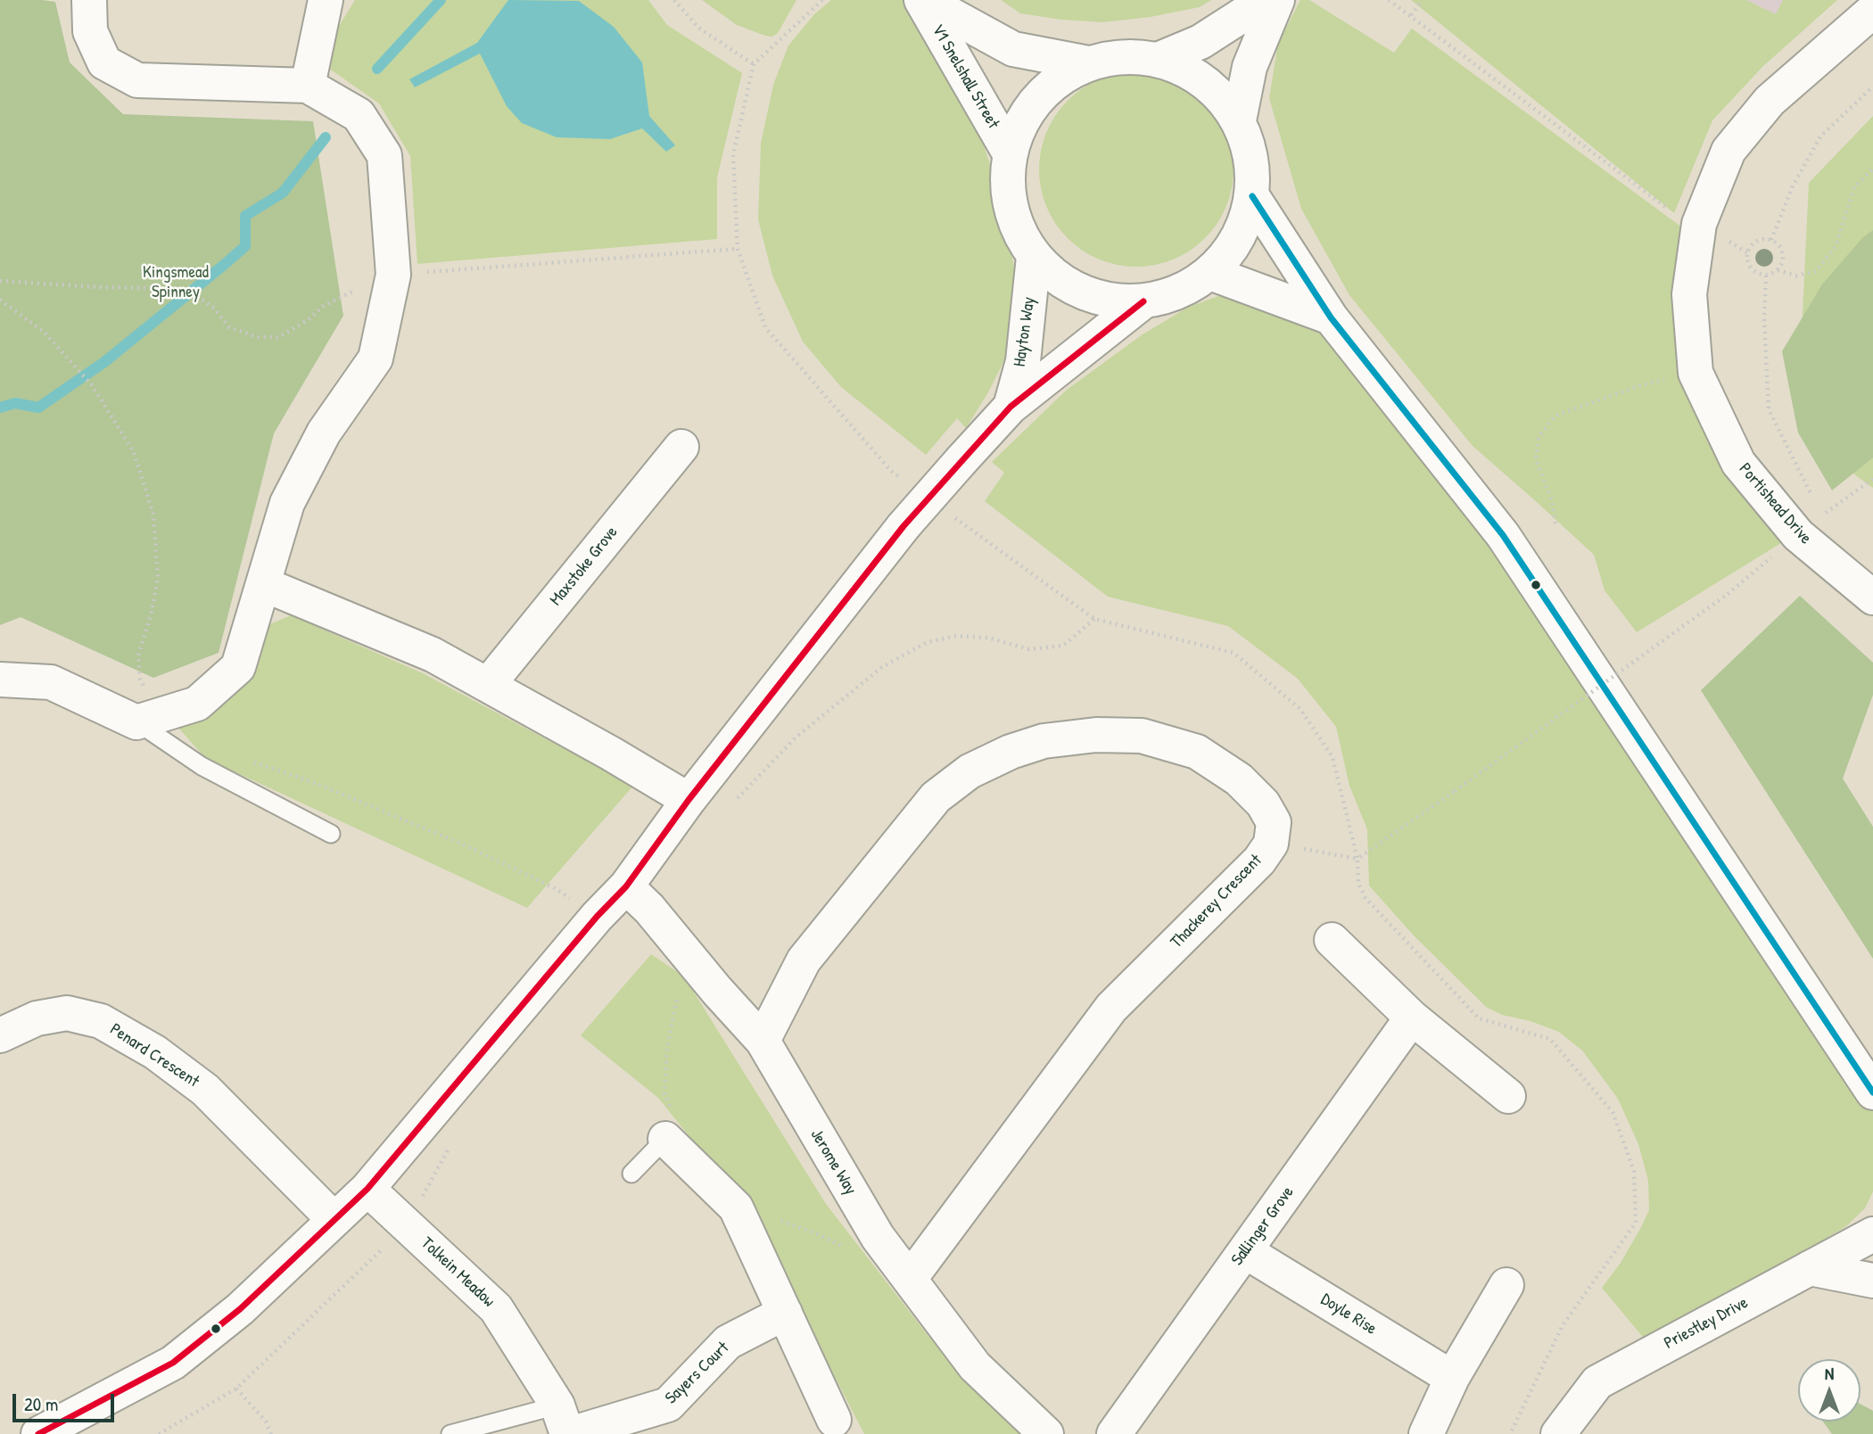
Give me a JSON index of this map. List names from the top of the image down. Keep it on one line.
{"streets":{"street":["V1 Snelshall Street","Hayton Way","Portishead Drive","Maxstoke Grove","Thackerey Crescent","Penard Crescent","Jerome Way","Sallinger Grove","Tolkein Meadow","Doyle Rise","Priestley Drive","Sayers Court"]},"crossings":[["Hayton Way","Penard Crescent"],["Hayton Way","Jerome Way"],["Hayton Way","Tolkein Meadow"],["Thackerey Crescent","Jerome Way"],["Sallinger Grove","Doyle Rise"],["Tolkein Meadow","Sayers Court"]],"parks":["Kingsmead Spinney"],"scale_bar":"20 m","north":"top"}
